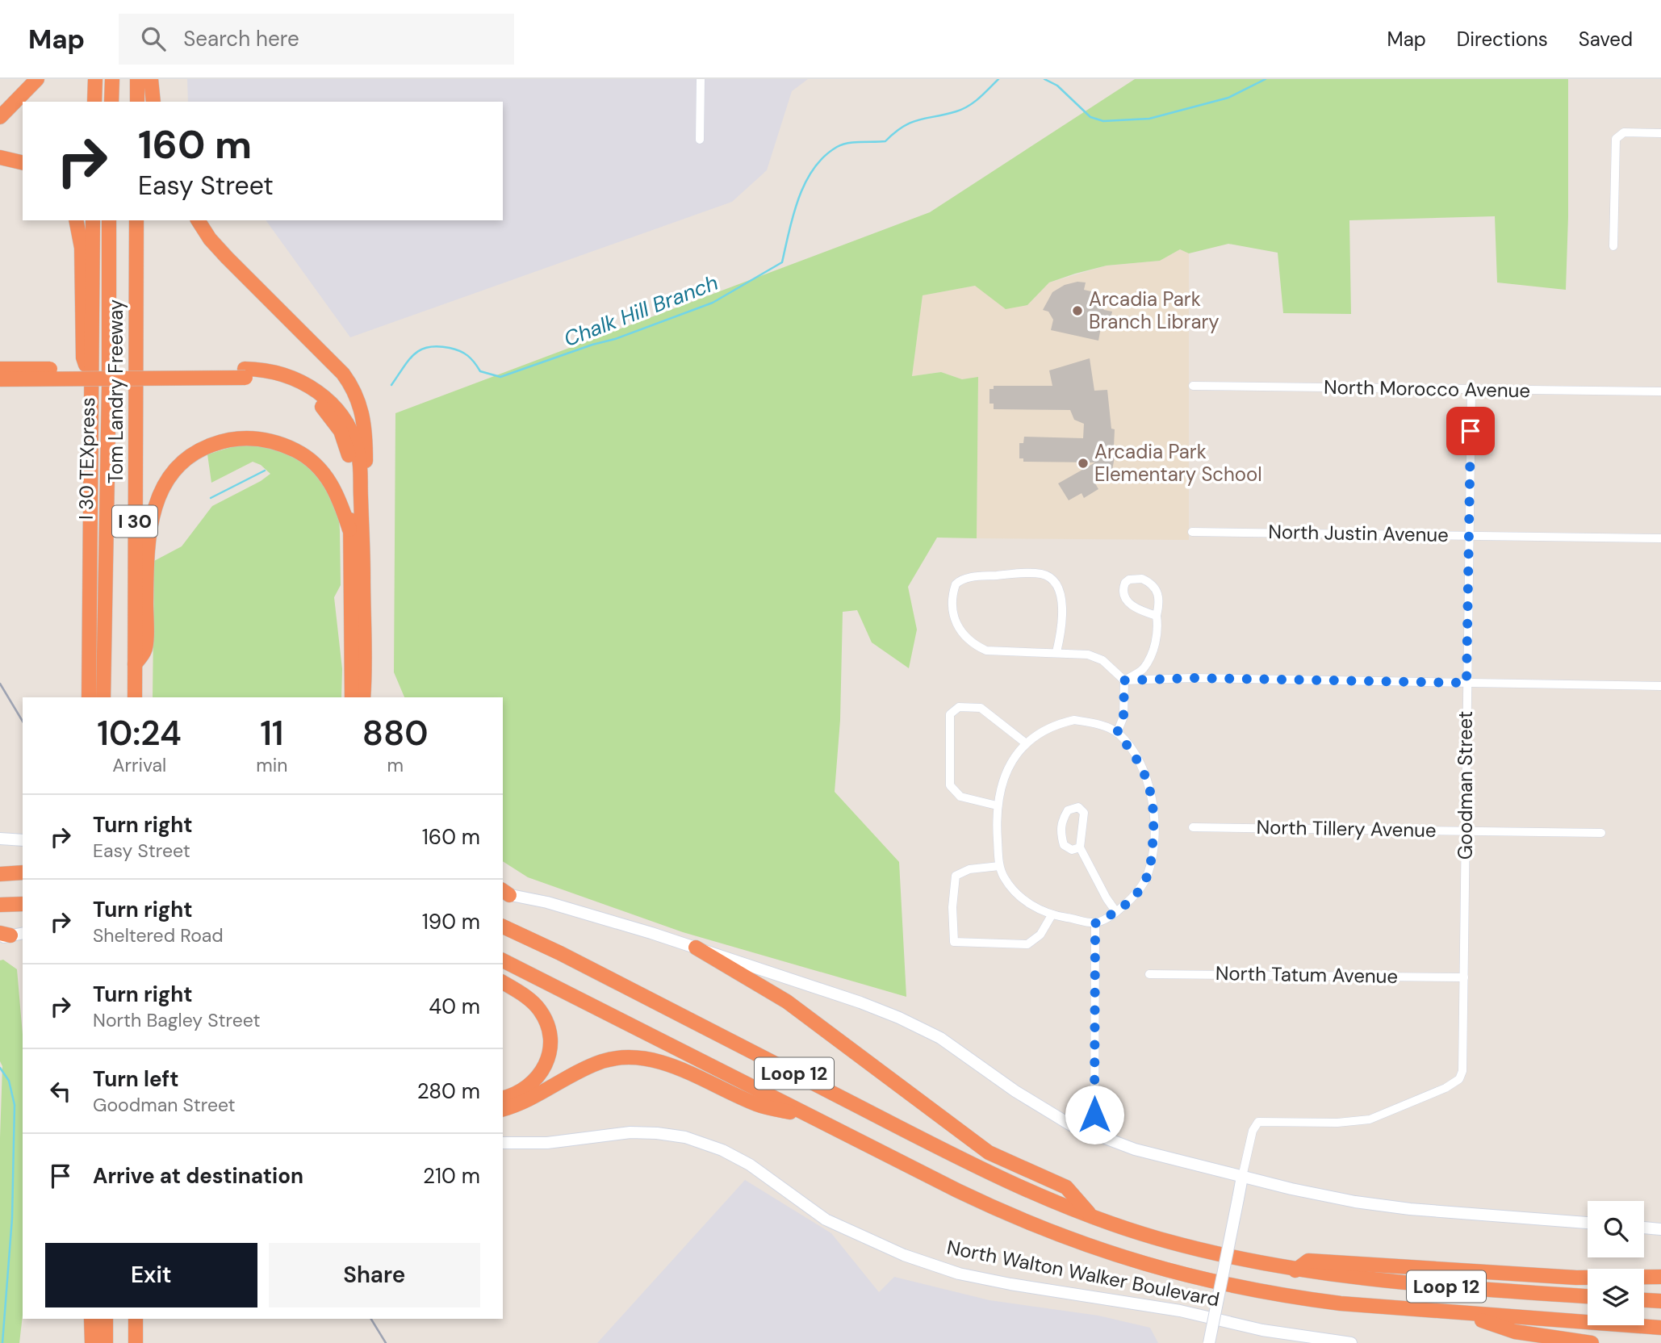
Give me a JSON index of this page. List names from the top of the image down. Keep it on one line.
{"streets":{"highway":["Tom Landry Freeway","I 30 TEXpress","I 30","Loop 12","North Walton Walker Boulevard"],"street":["North Morocco Avenue","North Justin Avenue","Goodman Street","North Tillery Avenue","North Tatum Avenue"]},"crossings":[["North Morocco Avenue","Goodman Street"],["Tom Landry Freeway","I 30 TEXpress"],["North Justin Avenue","Goodman Street"],["Goodman Street","North Tillery Avenue"],["Goodman Street","North Tatum Avenue"]],"water":["Chalk Hill Branch"],"places":["Arcadia Park Branch Library","Arcadia Park Elementary School"],"page":{"header":"Map","search":"Search here","nav":["Map","Directions","Saved"],"turn":["160 m","Easy Street"],"eta":["10:24","Arrival","11","min","880","m"],"list":[{"name":"Turn right","note":"Easy Street","value":"160 m"},{"name":"Turn right","note":"Sheltered Road","value":"190 m"},{"name":"Turn right","note":"North Bagley Street","value":"40 m"},{"name":"Turn left","note":"Goodman Street","value":"280 m"},{"name":"Arrive at destination","value":"210 m"}],"buttons":["Exit","Share"]}}
